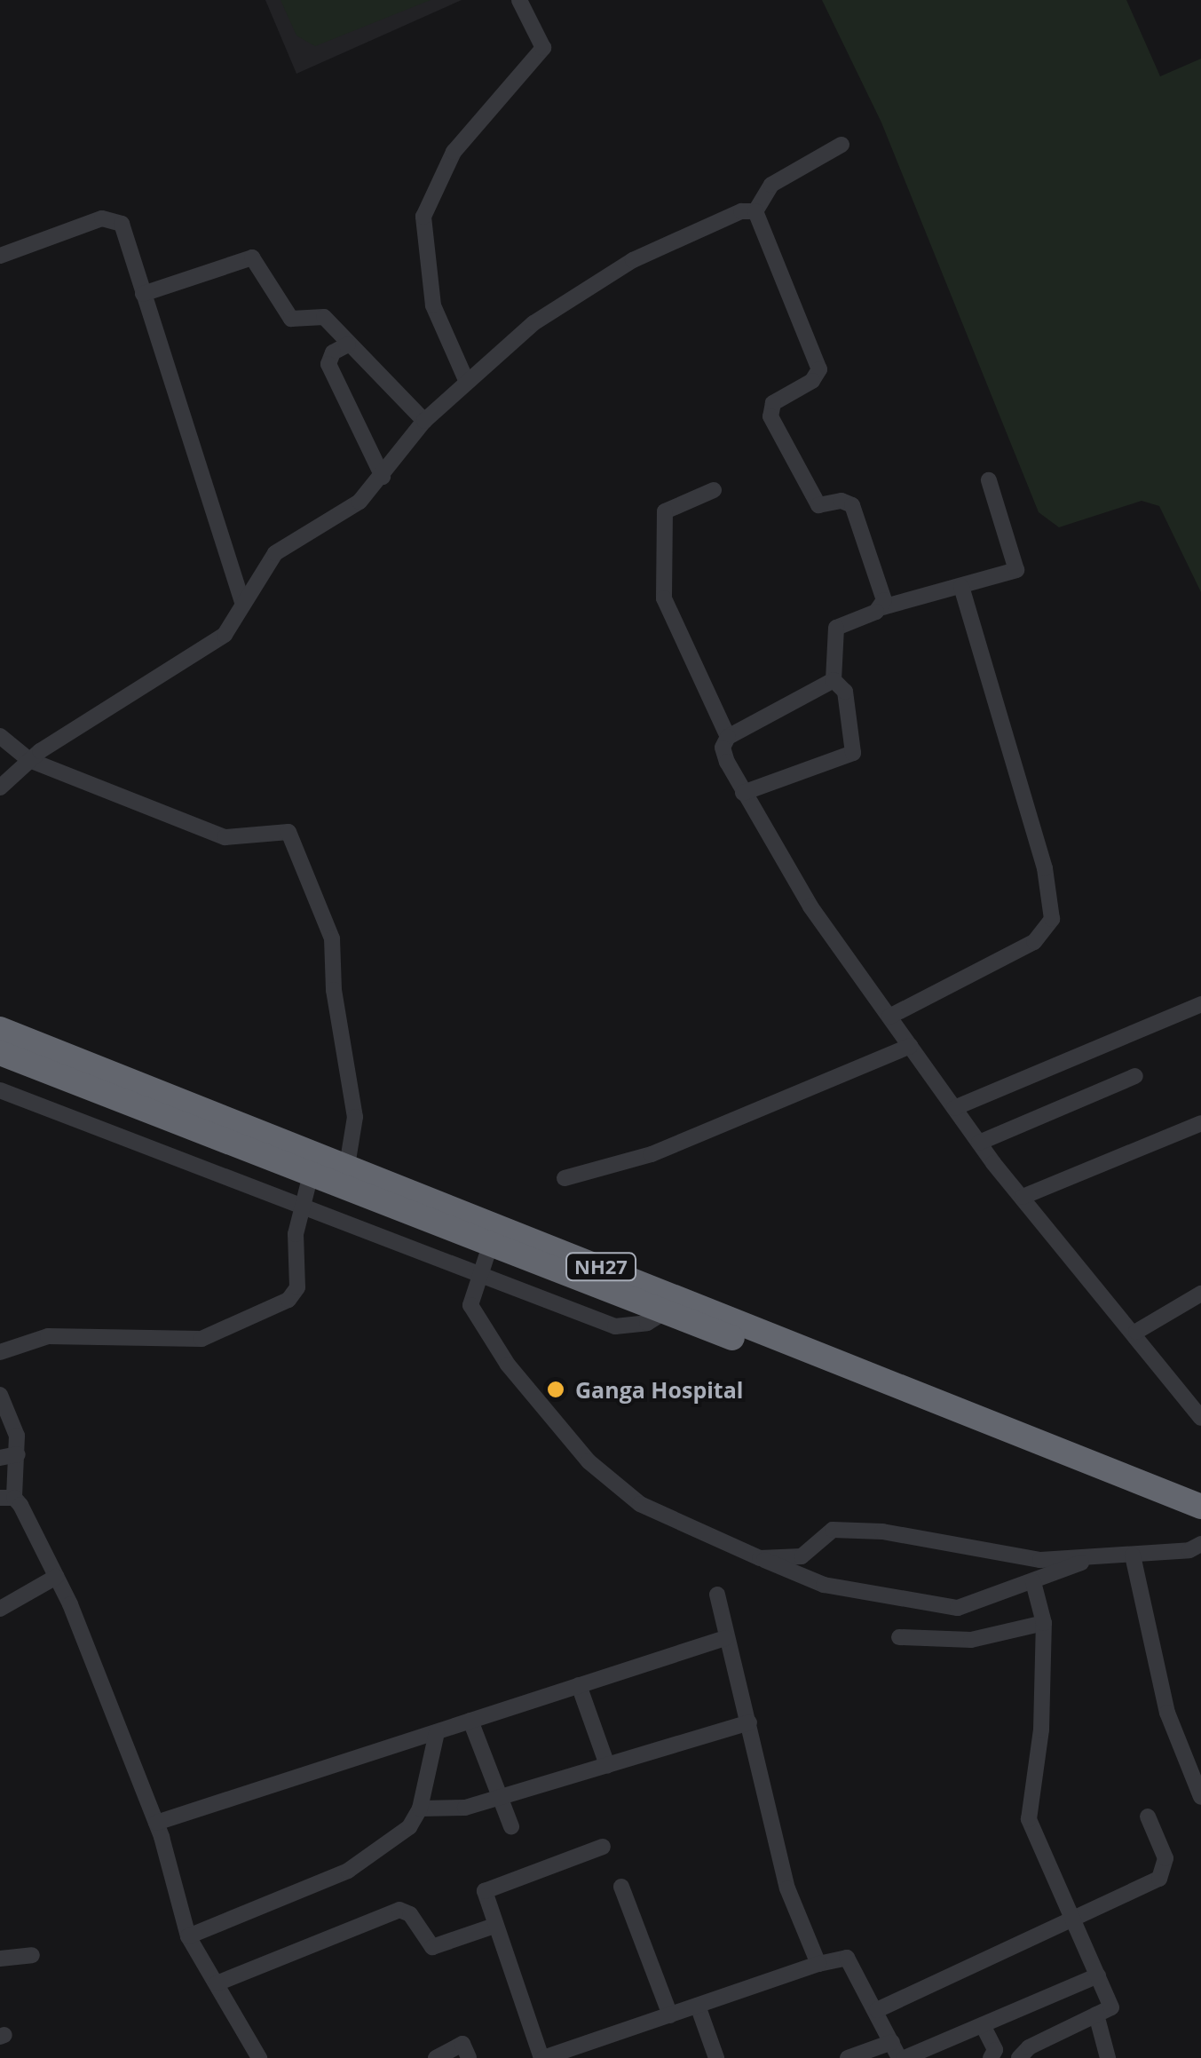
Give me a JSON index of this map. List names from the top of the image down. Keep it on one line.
{"streets":{"highway":["NH27"]},"places":["Ganga Hospital"]}
